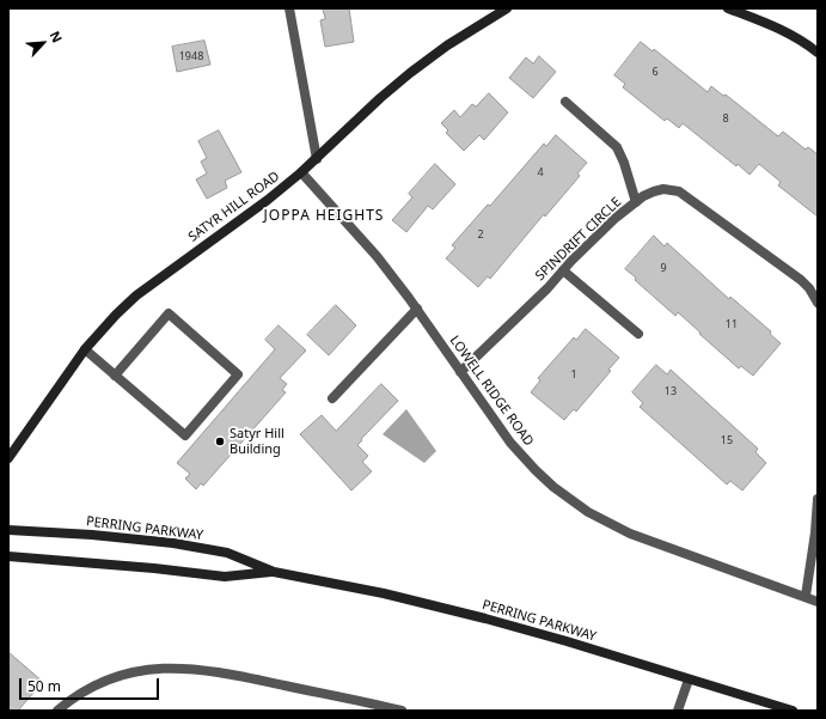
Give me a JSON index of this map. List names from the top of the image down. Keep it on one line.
{"streets":{"street":["SATYR HILL ROAD","SPINDRIFT CIRCLE","LOWELL RIDGE ROAD","PERRING PARKWAY"]},"crossings":[["SATYR HILL ROAD","LOWELL RIDGE ROAD"],["SPINDRIFT CIRCLE","LOWELL RIDGE ROAD"]],"districts":["JOPPA HEIGHTS"],"places":["Satyr Hill Building"],"house_numbers":["1948","6","8","4","2","9","11","1","13","15"],"scale_bar":"50 m","north":"top right"}
